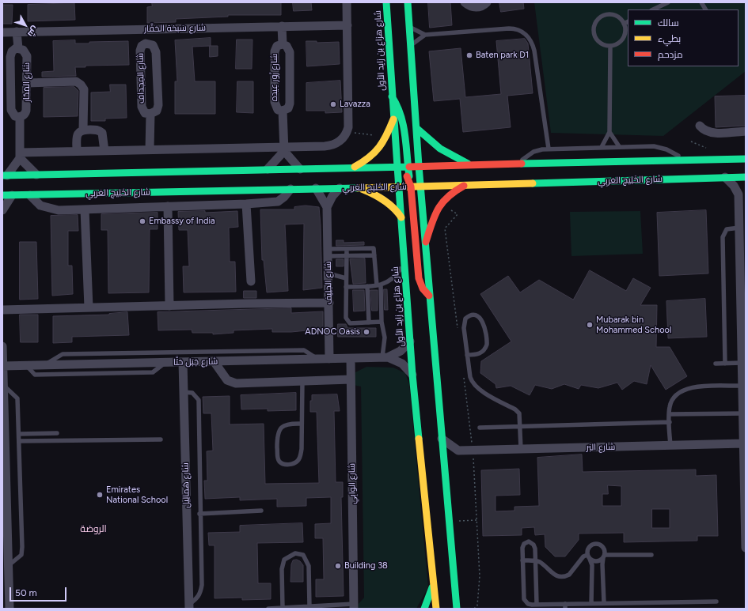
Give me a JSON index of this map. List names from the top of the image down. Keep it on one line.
{"streets":{"main road":["شارع هزاع بن زايد الأول","شارع الخَلِيج العَربِي"],"street":["شارع سَبخة الحَفَّار","شارع زُور عِيده","شارع المِجداف","شارع المَحَّار","شارع الحِلِيف","شارع جَبَل حَتَّا","شارع البَر","شارع الوابِي","شارع هَمالِيل"]},"crossings":[["شارع سَبخة الحَفَّار","شارع زُور عِيده"],["شارع سَبخة الحَفَّار","شارع المِجداف"],["شارع هزاع بن زايد الأول","شارع الخَلِيج العَربِي"],["شارع هزاع بن زايد الأول","شارع جَبَل حَتَّا"],["شارع الخَلِيج العَربِي","شارع الحِلِيف"],["شارع الحِلِيف","شارع جَبَل حَتَّا"],["شارع جَبَل حَتَّا","شارع الوابِي"],["شارع جَبَل حَتَّا","شارع هَمالِيل"]],"districts":["الروضة"],"places":["Baten park D1","Lavazza","Embassy of India","Mubarak bin Mohammed School","ADNOC Oasis","Emirates National School","Building 38"],"legend":["سالك","بطيء","مزدحم"],"scale_bar":"50 m","north":"bottom right"}
